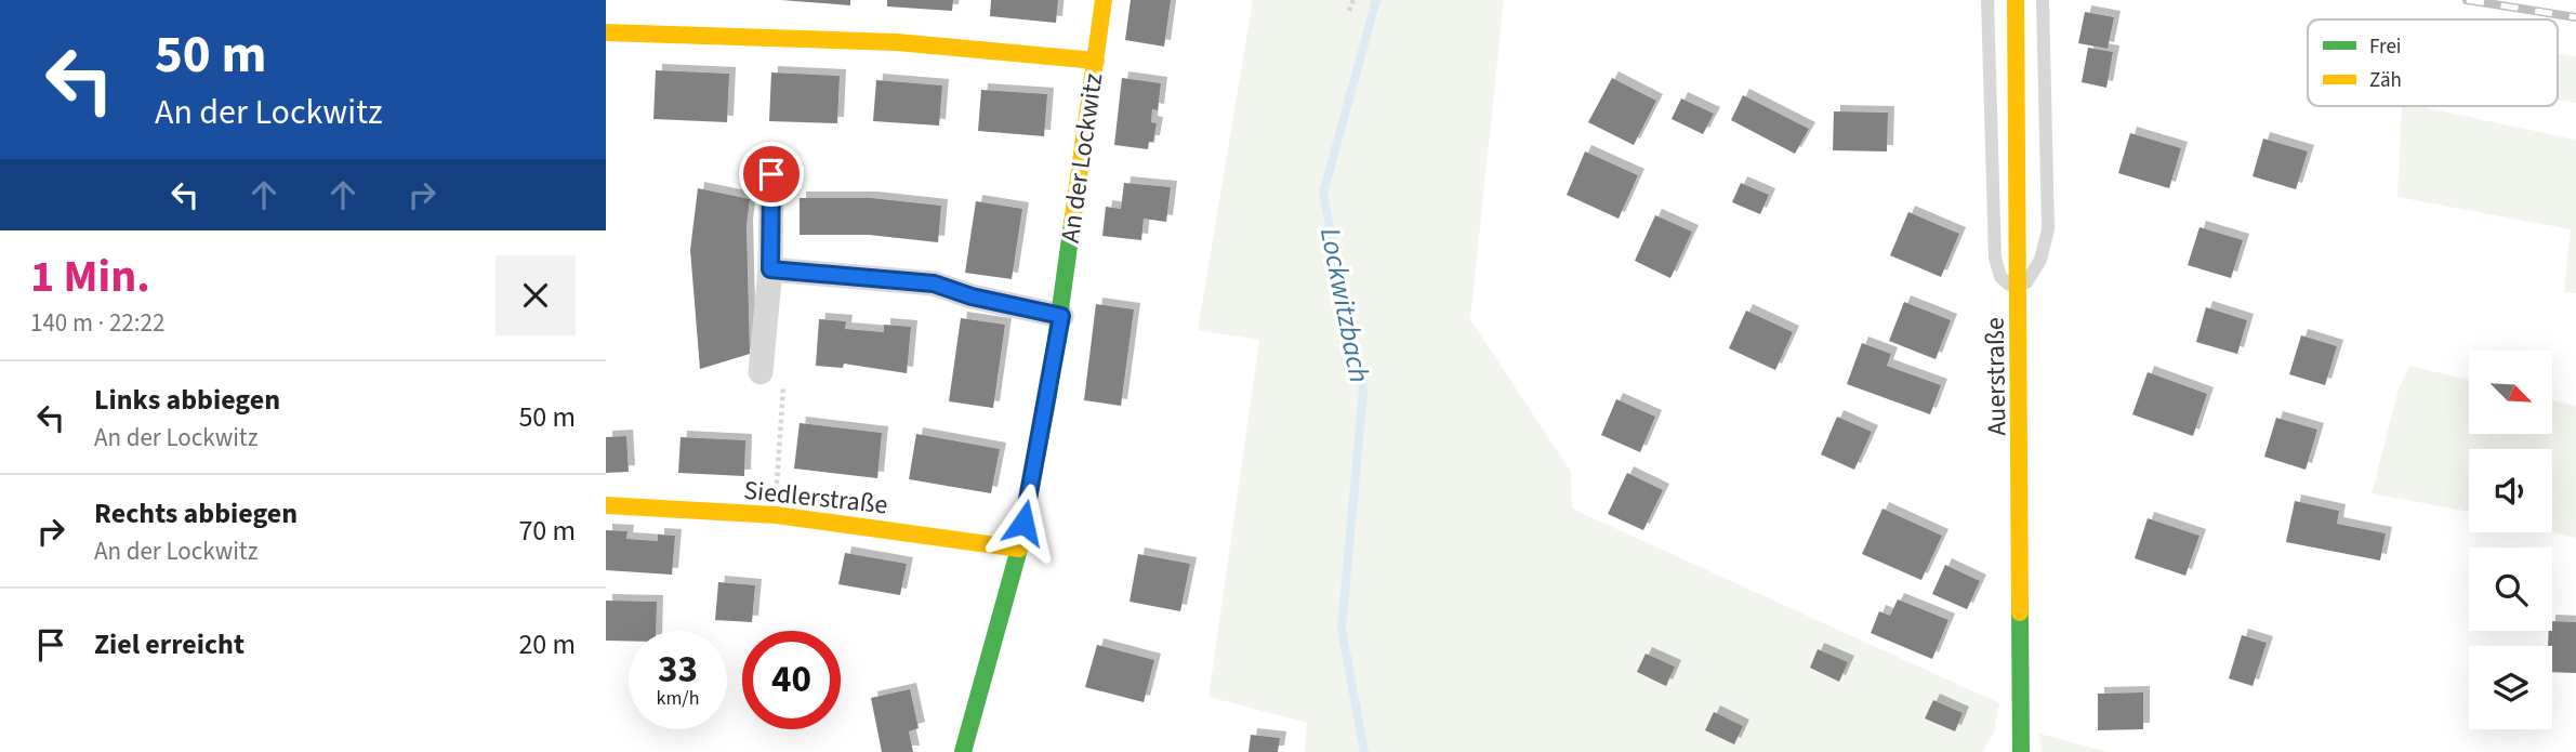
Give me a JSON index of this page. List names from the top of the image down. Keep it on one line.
{"streets":{"street":["An der Lockwitz","Auerstraße","Siedlerstraße"]},"crossings":[["An der Lockwitz","Siedlerstraße"]],"water":["Lockwitzbach"],"legend":["Frei","Zäh"],"north":"bottom right","page":{"turn":["50 m","An der Lockwitz"],"heading":["1 Min.","140 m · 22:22"],"list":[{"name":"Links abbiegen","note":"An der Lockwitz","value":"50 m"},{"name":"Rechts abbiegen","note":"An der Lockwitz","value":"70 m"},{"name":"Ziel erreicht","value":"20 m"}],"speed":"33 km/h","limit":"40"}}
